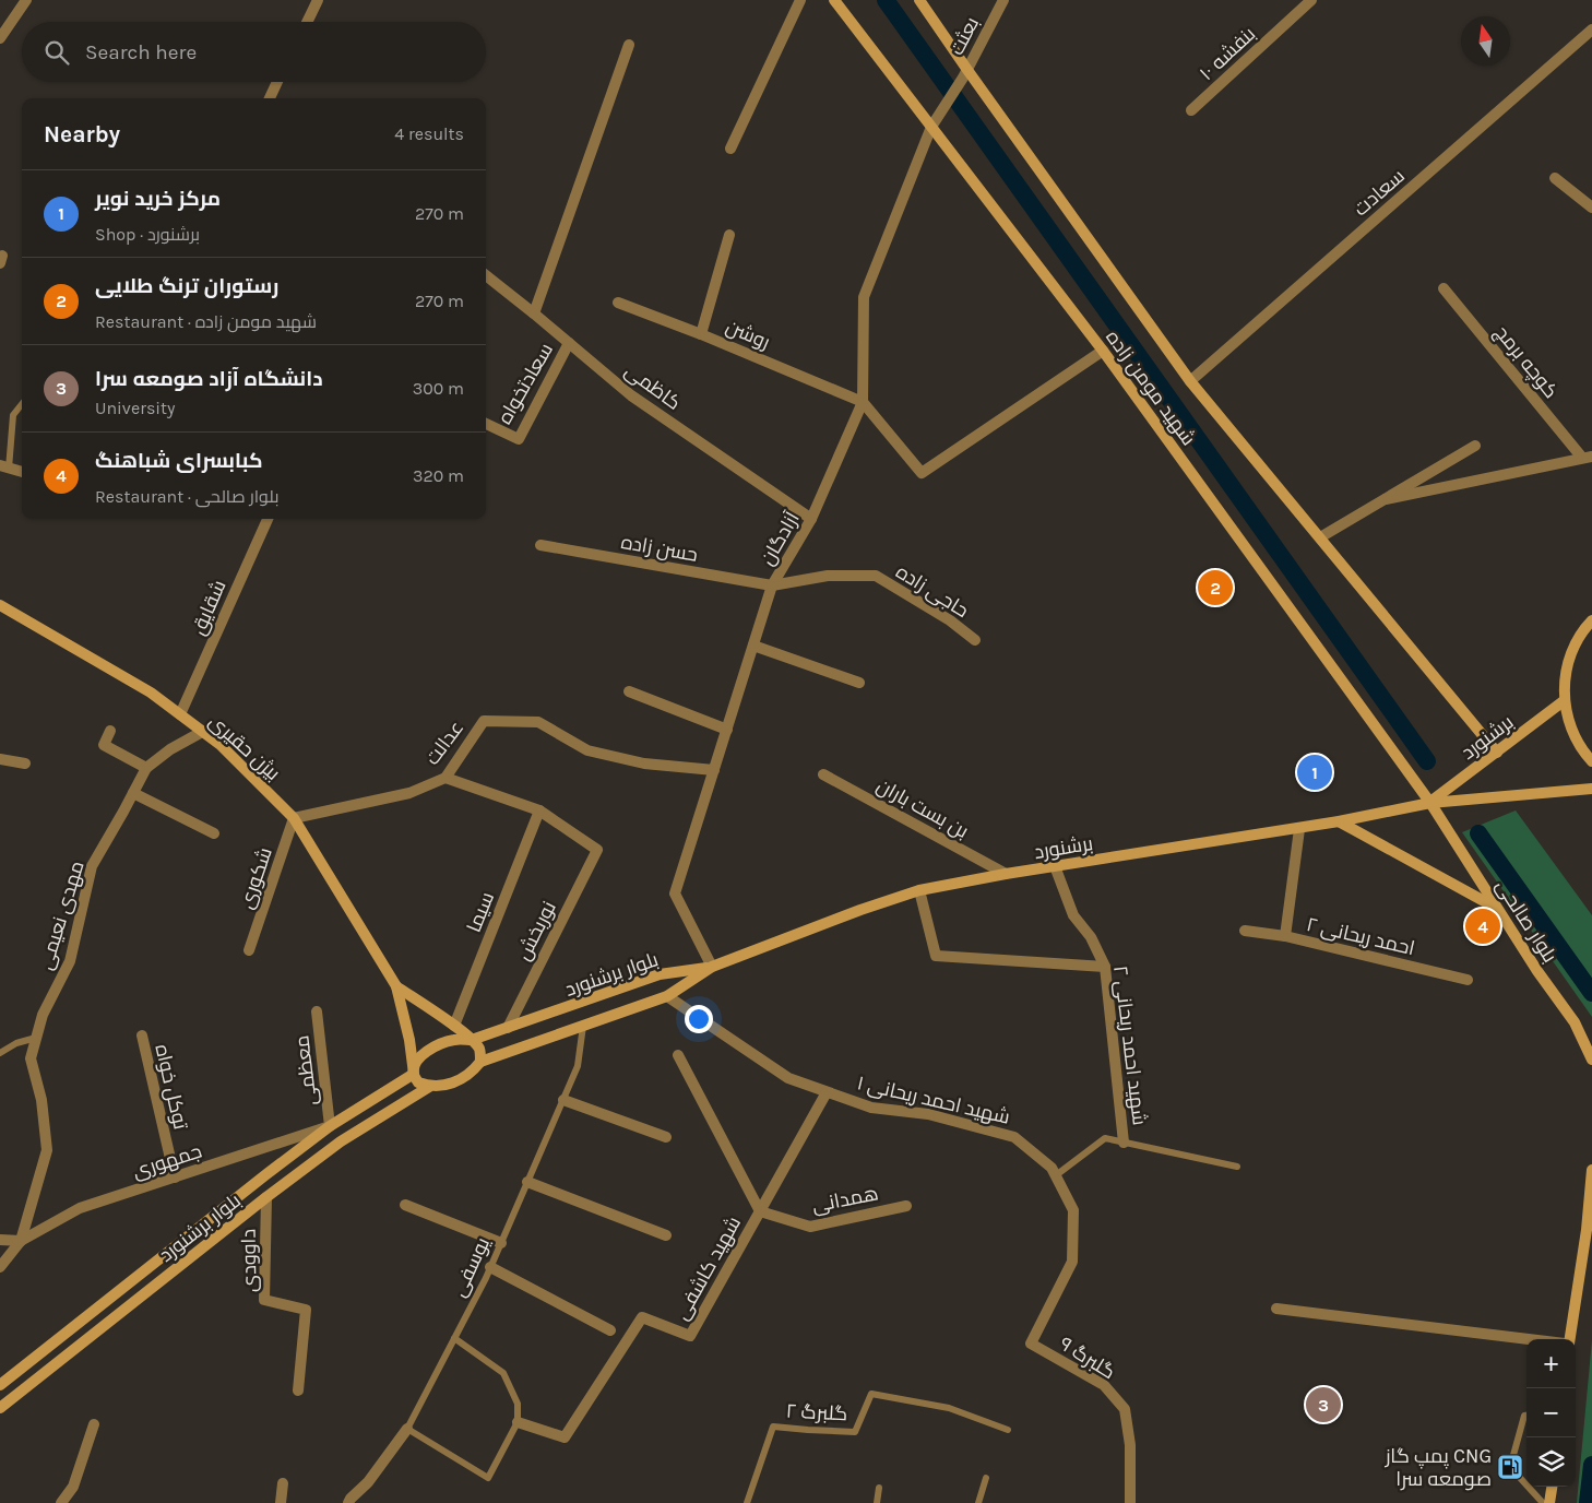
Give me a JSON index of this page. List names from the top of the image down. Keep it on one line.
{"streets":{"main road":["شهید مومن زاده","برشنورد","بیژن حقیری","بلوار صالحی","بلوار برشنورد"],"street":["بعثت","بنفشه ۱۰","سعادت","روشن","کوچه برمچ","سعادتخواه","کاظمی","آزادگان","حسن زاده","حاجی زاده","شقایق","عدالت","بن بست باران","شکوری","سیما","مهدی نعیمی","نوربخش","احمد ریحانی ۲","شهید احمد ریحانی ۲","معظمی","توکل خواه","شهید احمد ریحانی ۱","جمهوری","همدانی","داوودی","شهید کاشفی","گلبرگ ۹"],"lane":["یوسفی","گلبرگ ۲"]},"crossings":[["بعثت","آزادگان"],["روشن","آزادگان"],["سعادتخواه","کاظمی"],["کاظمی","آزادگان"],["شهید مومن زاده","آزادگان"],["شهید مومن زاده","برشنورد"],["شهید مومن زاده","بلوار صالحی"],["آزادگان","حسن زاده"],["آزادگان","حاجی زاده"],["آزادگان","برشنورد"],["آزادگان","عدالت"],["آزادگان","بلوار برشنورد"],["حسن زاده","حاجی زاده"],["شقایق","بیژن حقیری"],["برشنورد","بن بست باران"],["برشنورد","بلوار صالحی"],["برشنورد","بلوار برشنورد"],["برشنورد","شهید احمد ریحانی ۲"],["عدالت","بیژن حقیری"],["عدالت","شکوری"],["بیژن حقیری","شکوری"],["بیژن حقیری","مهدی نعیمی"],["سیما","نوربخش"],["مهدی نعیمی","جمهوری"],["نوربخش","بلوار برشنورد"],["بلوار برشنورد","معظمی"],["بلوار برشنورد","شهید احمد ریحانی ۱"],["بلوار برشنورد","جمهوری"],["بلوار برشنورد","داوودی"],["بلوار برشنورد","یوسفی"],["معظمی","جمهوری"],["توکل خواه","جمهوری"],["شهید احمد ریحانی ۱","شهید کاشفی"],["شهید احمد ریحانی ۱","گلبرگ ۹"],["همدانی","شهید کاشفی"]],"places":{"fuel station":["پمپ گاز CNG صومعه سرا"]},"north":"top","page":{"search":"Search here","heading":["Nearby","4 results"],"list":[{"mark":"1","name":"مرکز خرید نویر","note":"Shop · برشنورد","value":"270 m"},{"mark":"2","name":"رستوران ترنگ طلایی","note":"Restaurant · شهید مومن زاده","value":"270 m"},{"mark":"3","name":"دانشگاه آزاد صومعه سرا","note":"University","value":"300 m"},{"mark":"4","name":"کبابسرای شباهنگ","note":"Restaurant · بلوار صالحی","value":"320 m"}],"pins":["2","1","4","3"],"map_buttons":["+","−"]}}
